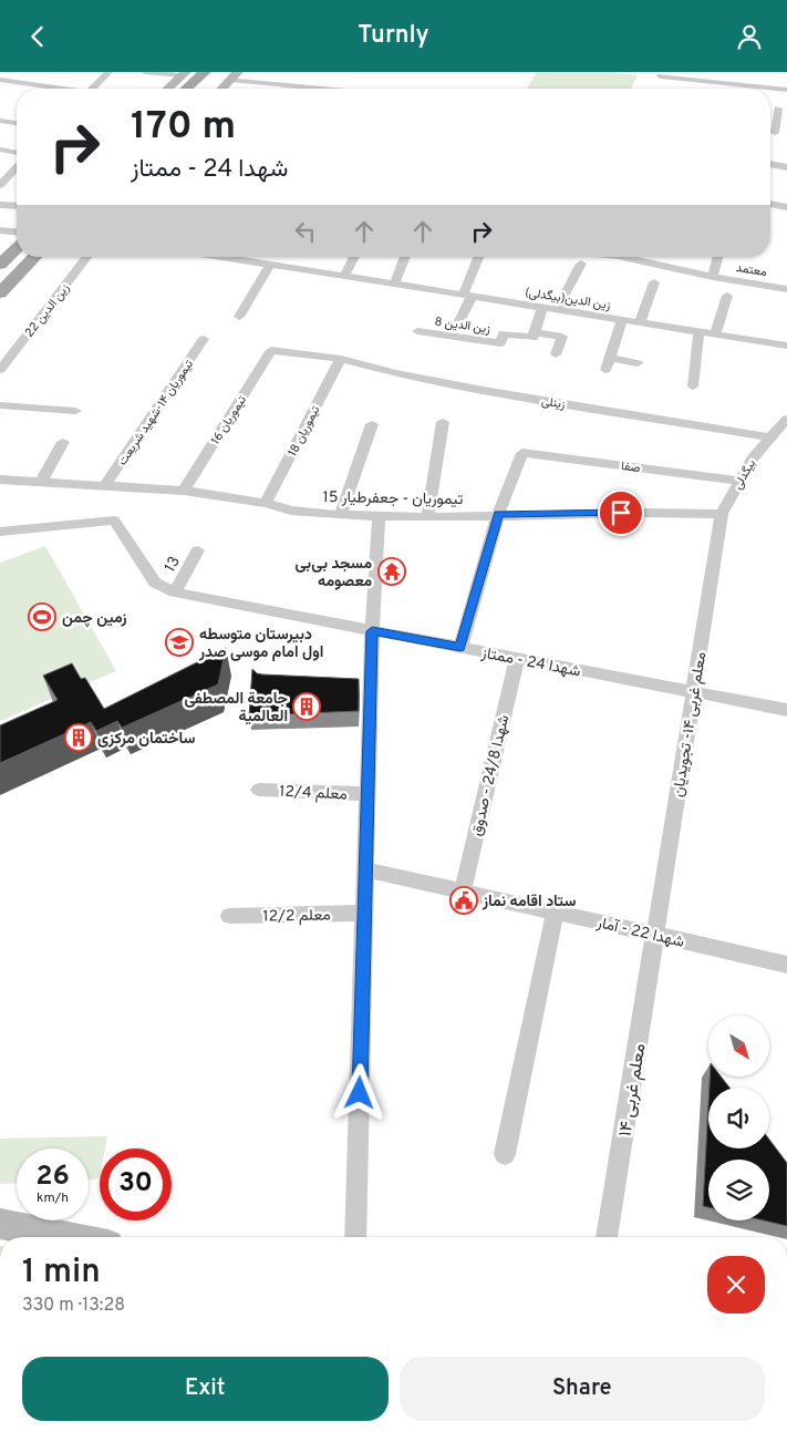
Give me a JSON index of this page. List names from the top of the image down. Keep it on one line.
{"streets":{"street":["معتمد","زین الدین(بیگدلی)","زین الدین 22","زین الدین 8","زینلی","تیموریان ۱۴-شهید شریعت","تیموریان 16","تیموریان 18","صفا","بیگدلی","تیموریان - جعفرطیار 15","13","شهدا 24 - ممتاز","معلم غربی ۱۴- تجویدیان","شهدا 24/8 - صدوق","معلم 12/4","معلم 12/2","شهدا 22 - آمار","معلم غربی ۱۴"]},"crossings":[["زینلی","تیموریان 16"],["زینلی","تیموریان 18"],["زینلی","بیگدلی"],["تیموریان ۱۴-شهید شریعت","تیموریان - جعفرطیار 15"],["تیموریان 16","تیموریان - جعفرطیار 15"],["تیموریان 18","تیموریان - جعفرطیار 15"],["صفا","بیگدلی"],["صفا","تیموریان - جعفرطیار 15"],["بیگدلی","تیموریان - جعفرطیار 15"],["بیگدلی","معلم غربی ۱۴- تجویدیان"],["تیموریان - جعفرطیار 15","معلم غربی ۱۴- تجویدیان"],["13","شهدا 24 - ممتاز"],["شهدا 24 - ممتاز","معلم غربی ۱۴- تجویدیان"],["شهدا 24 - ممتاز","شهدا 24/8 - صدوق"],["معلم غربی ۱۴- تجویدیان","شهدا 22 - آمار"],["معلم غربی ۱۴- تجویدیان","معلم غربی ۱۴"],["شهدا 24/8 - صدوق","شهدا 22 - آمار"],["شهدا 22 - آمار","معلم غربی ۱۴"]],"places":{"temple":["مسجد بی‌بی معصومه"],"sports":["زمین چمن"],"school or university":["دبیرستان متوسطه اول امام موسی صدر"],"building":["جامعة المصطفی العالمیة","ساختمان مرکزی"],"public building":["ستاد اقامه نماز"]},"north":"bottom right","page":{"header":"Turnly","turn":["170 m","شهدا 24 - ممتاز"],"speed":"26 km/h","limit":"30","heading":["1 min","330 m · 13:28"],"buttons":["Exit","Share"]}}
